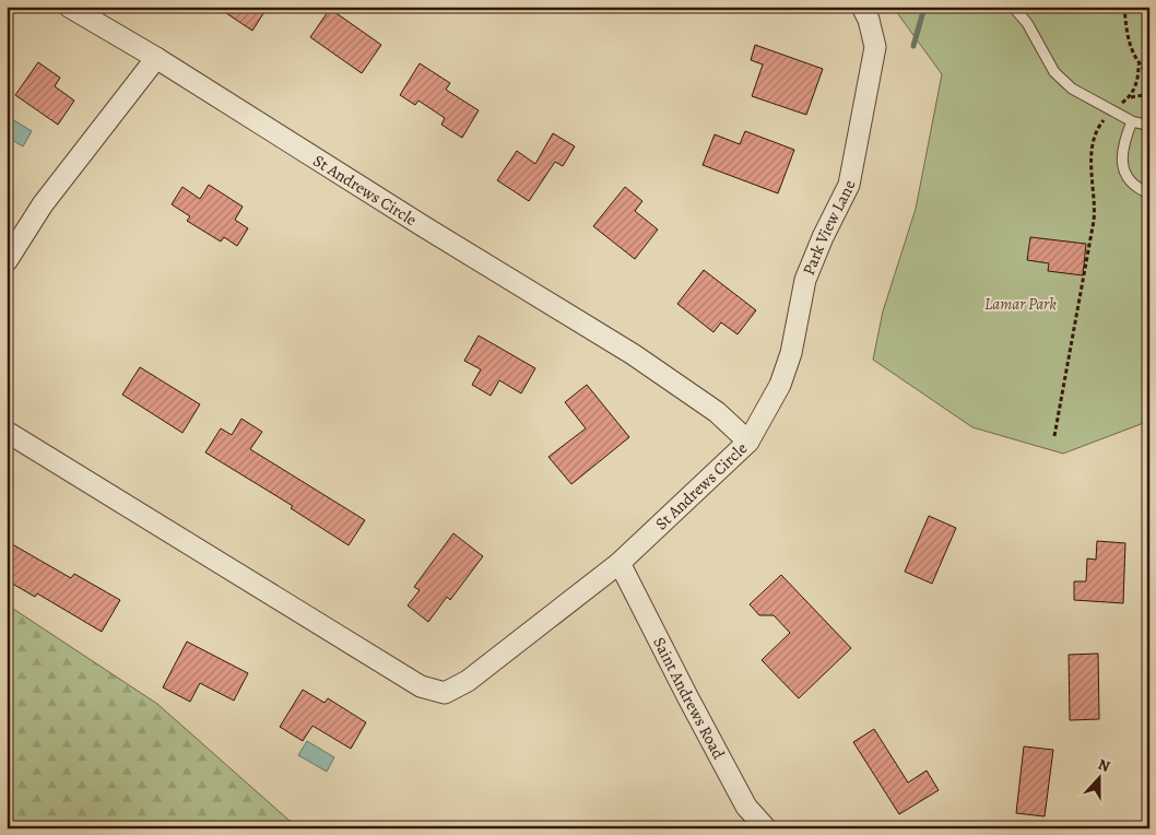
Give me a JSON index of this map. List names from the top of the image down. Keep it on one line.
{"streets":{"street":["St Andrews Circle","Park View Lane","Saint Andrews Road"]},"crossings":[["St Andrews Circle","Park View Lane"],["St Andrews Circle","Saint Andrews Road"]],"parks":["Lamar Park"],"north":"top"}
